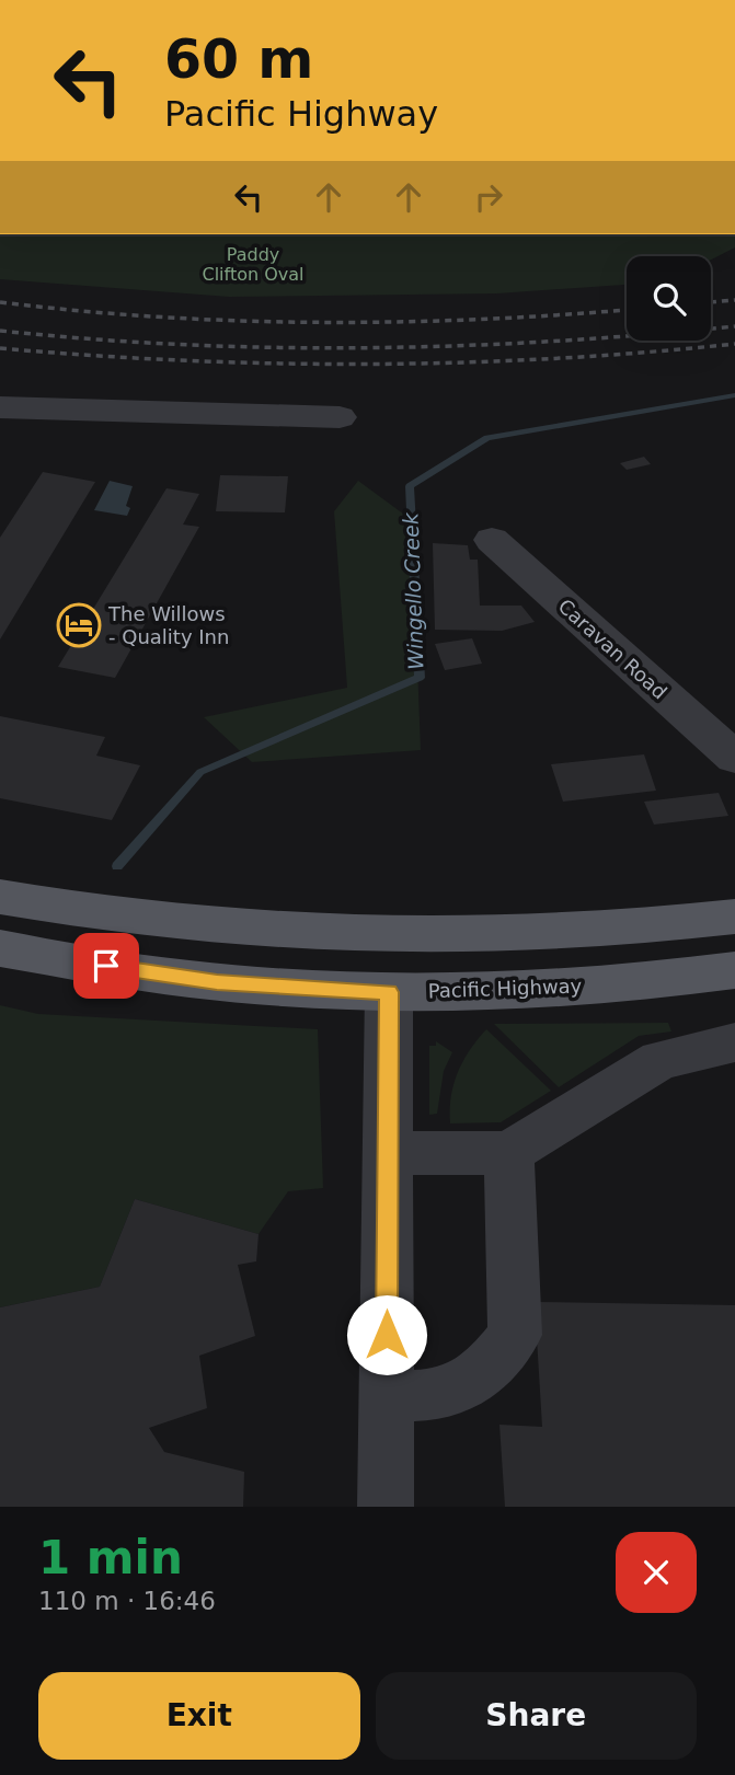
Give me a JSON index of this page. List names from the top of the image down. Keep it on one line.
{"streets":{"main road":["Pacific Highway"],"street":["Caravan Road"]},"water":["Wingello Creek"],"parks":["Paddy Clifton Oval"],"places":{"hotel":["The Willows - Quality Inn"]},"page":{"turn":["60 m","Pacific Highway"],"heading":["1 min","110 m · 16:46"],"buttons":["Exit","Share"]}}
